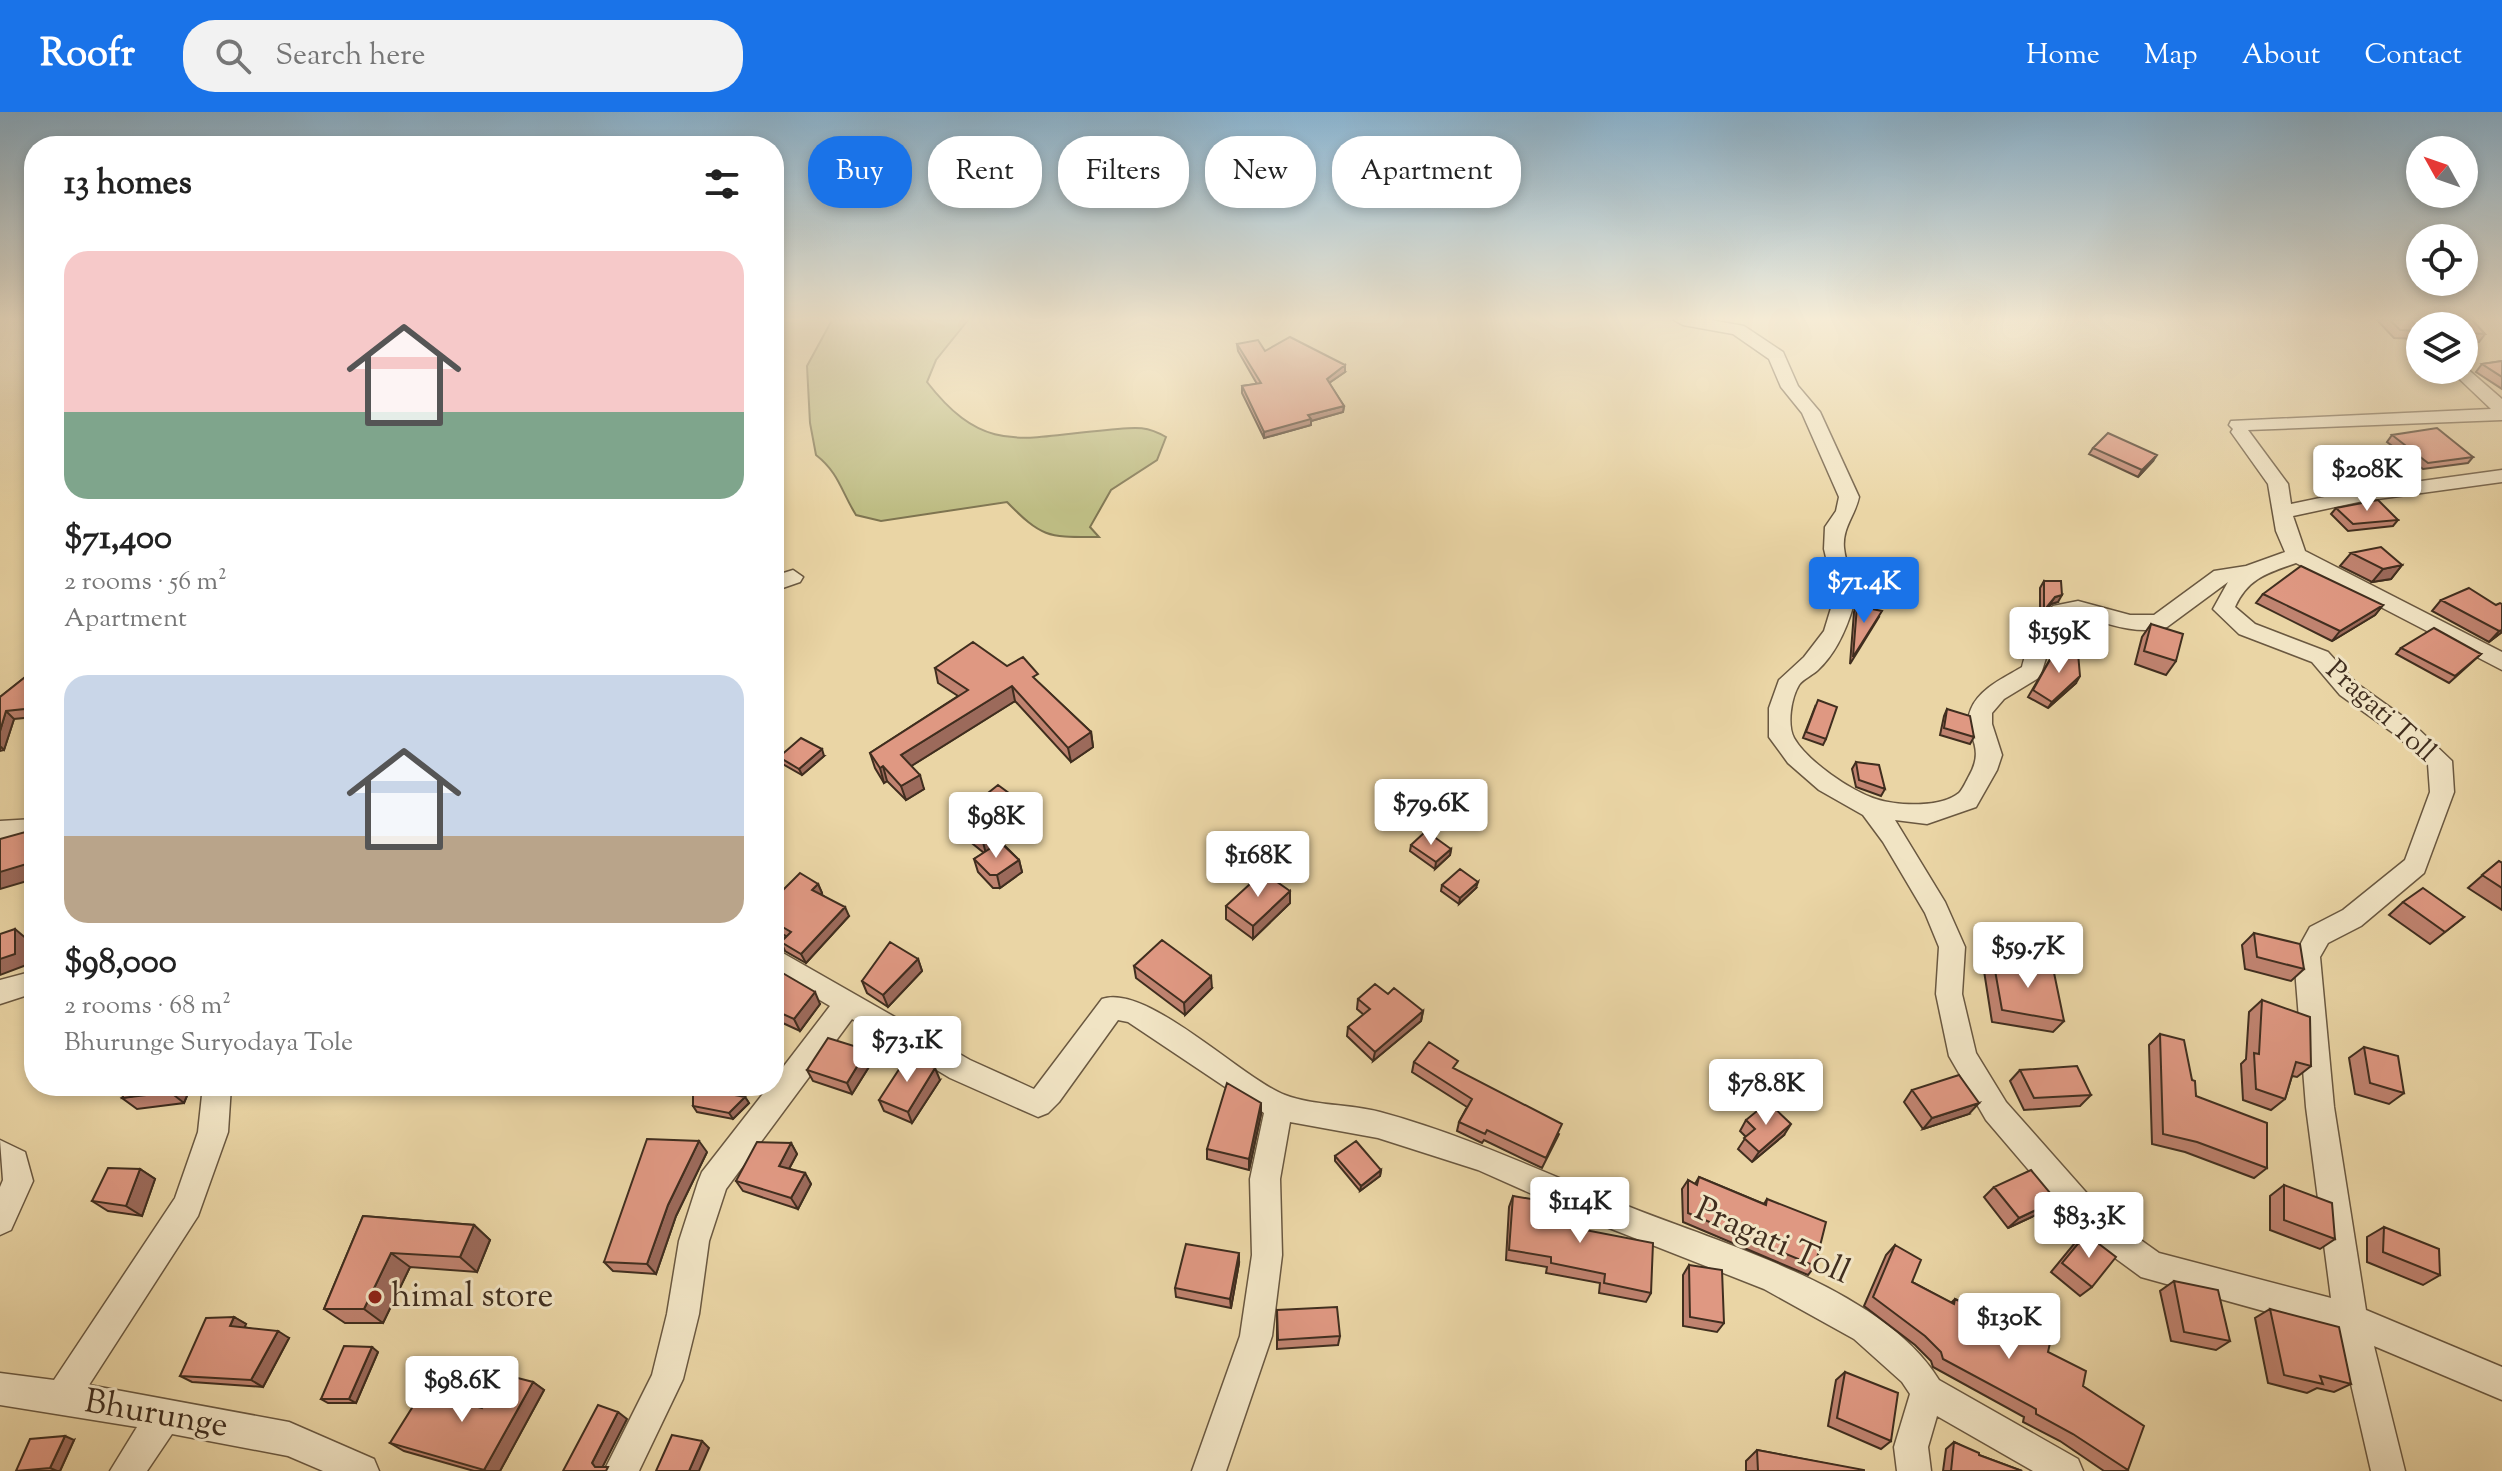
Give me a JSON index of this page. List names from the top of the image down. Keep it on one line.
{"streets":{"street":["Pragati Toll","Bhurunge"]},"places":["himal store"],"north":"top left","page":{"header":"Roofr","search":"Search here","nav":["Home","Map","About","Contact"],"chip":["Buy","Rent","Filters","New","Apartment"],"heading":"13 homes","list":[{"name":"$71,400","note":"2 rooms · 56 m² · Apartment"},{"name":"$98,000","note":"2 rooms · 68 m² · Bhurunge Suryodaya Tole"}],"price":["$208K","$71.4K","$159K","$79.6K","$98K","$168K","$59.7K","$73.1K","$78.8K","$114K","$83.3K","$130K","$98.6K"]}}
